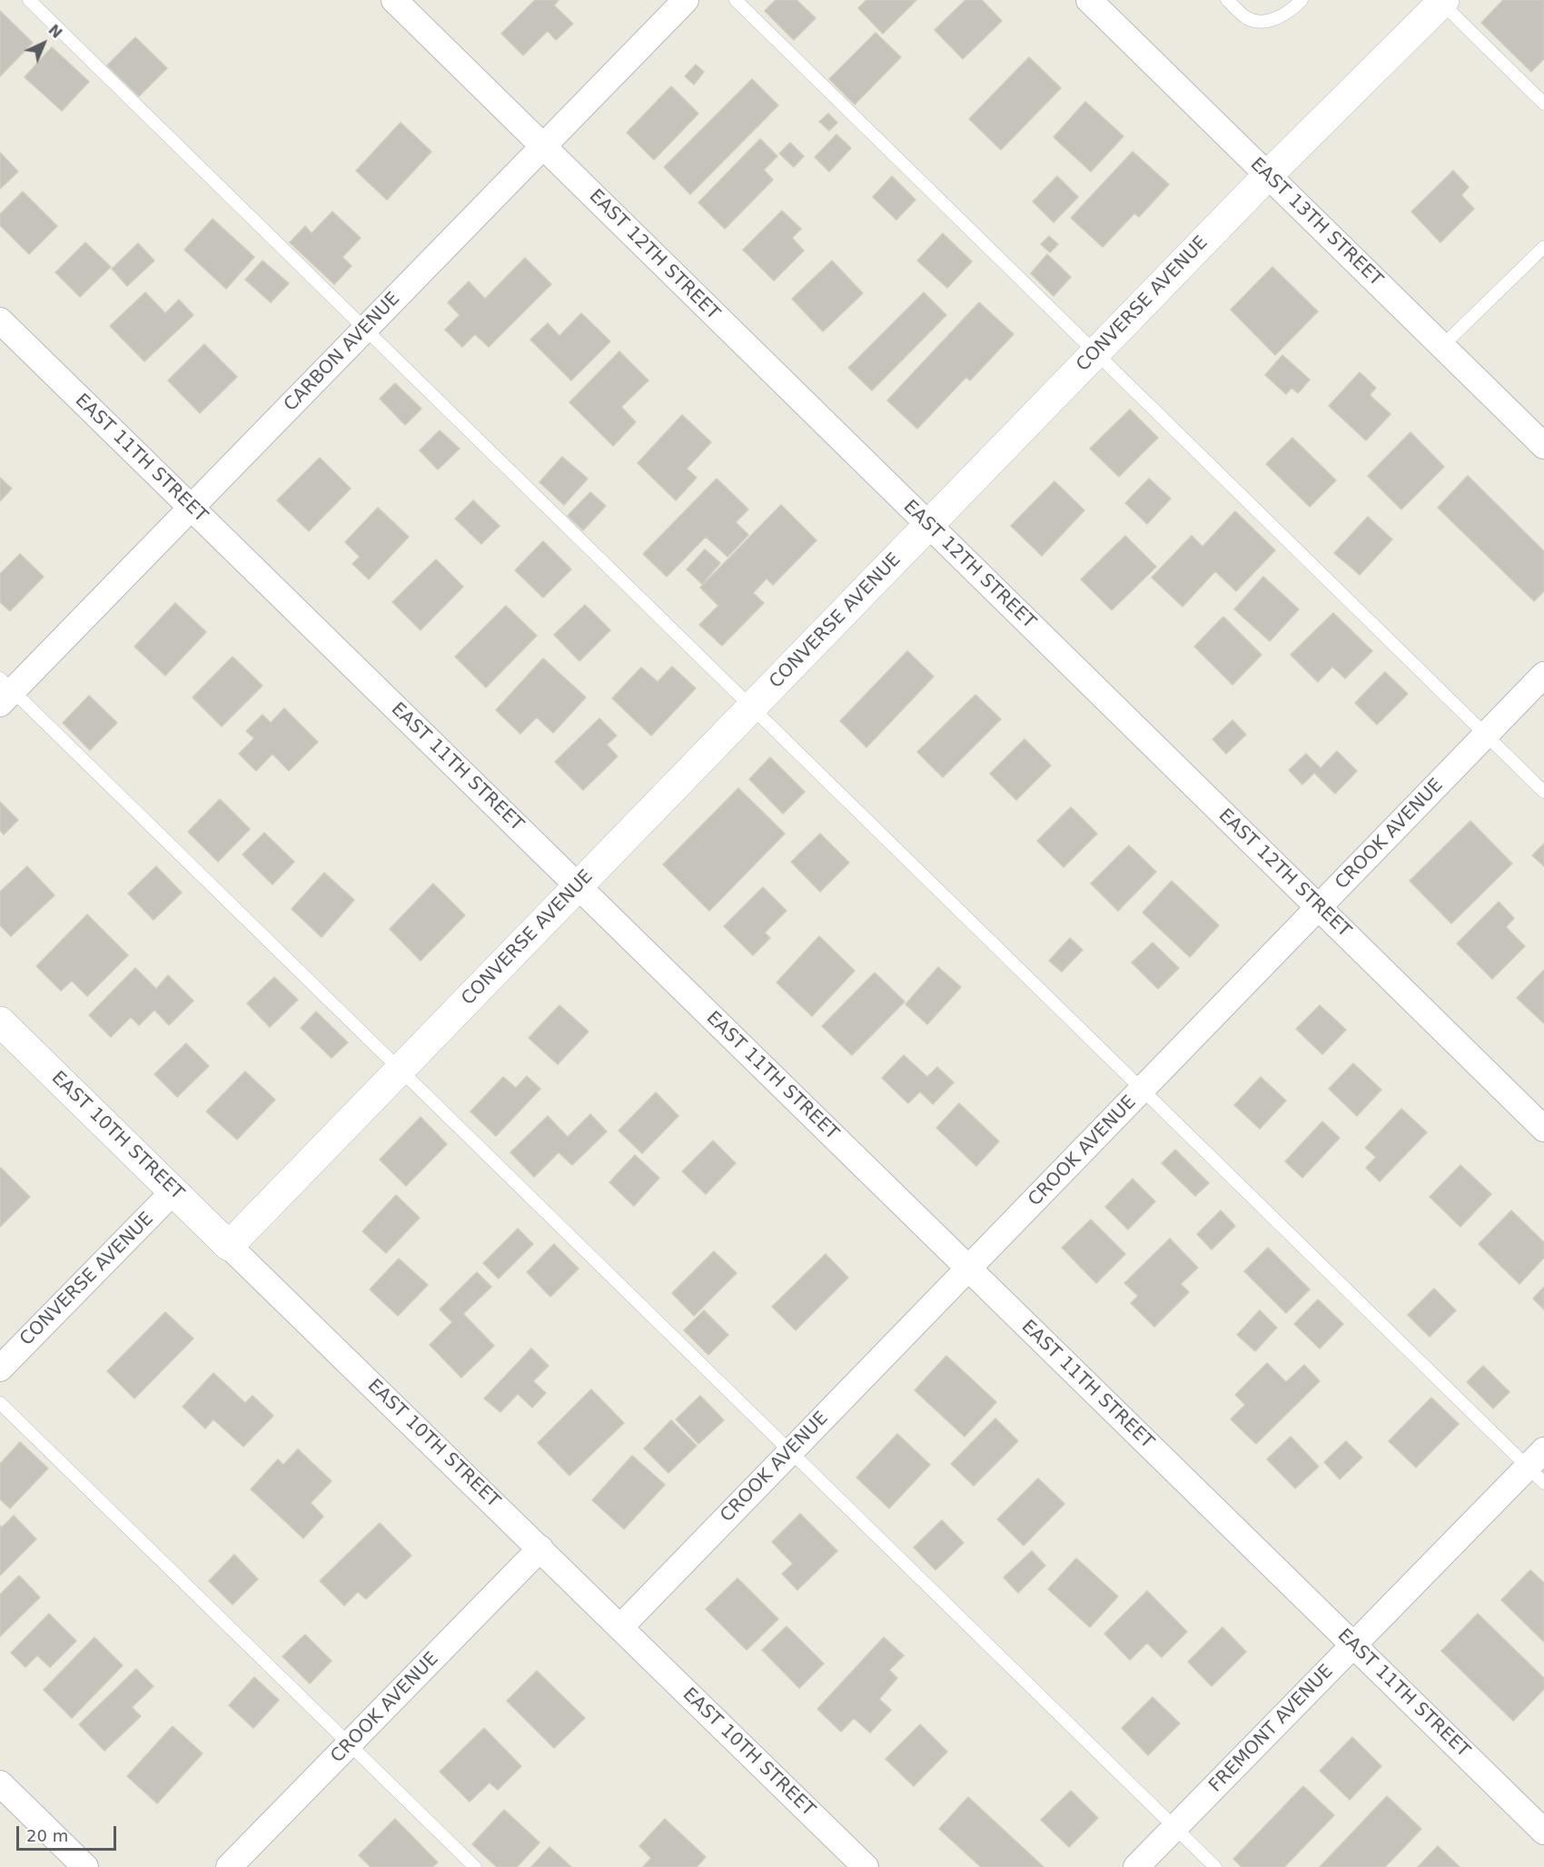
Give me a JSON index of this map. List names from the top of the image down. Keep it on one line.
{"streets":{"street":["EAST 13TH STREET","EAST 12TH STREET","CONVERSE AVENUE","CARBON AVENUE","EAST 11TH STREET","CROOK AVENUE","EAST 10TH STREET","FREMONT AVENUE"]},"crossings":[["EAST 13TH STREET","CONVERSE AVENUE"],["EAST 12TH STREET","CONVERSE AVENUE"],["EAST 12TH STREET","CARBON AVENUE"],["EAST 12TH STREET","CROOK AVENUE"],["CONVERSE AVENUE","EAST 11TH STREET"],["CONVERSE AVENUE","EAST 10TH STREET"],["CARBON AVENUE","EAST 11TH STREET"],["EAST 11TH STREET","CROOK AVENUE"],["EAST 11TH STREET","FREMONT AVENUE"],["CROOK AVENUE","EAST 10TH STREET"]],"scale_bar":"20 m","north":"top right"}
